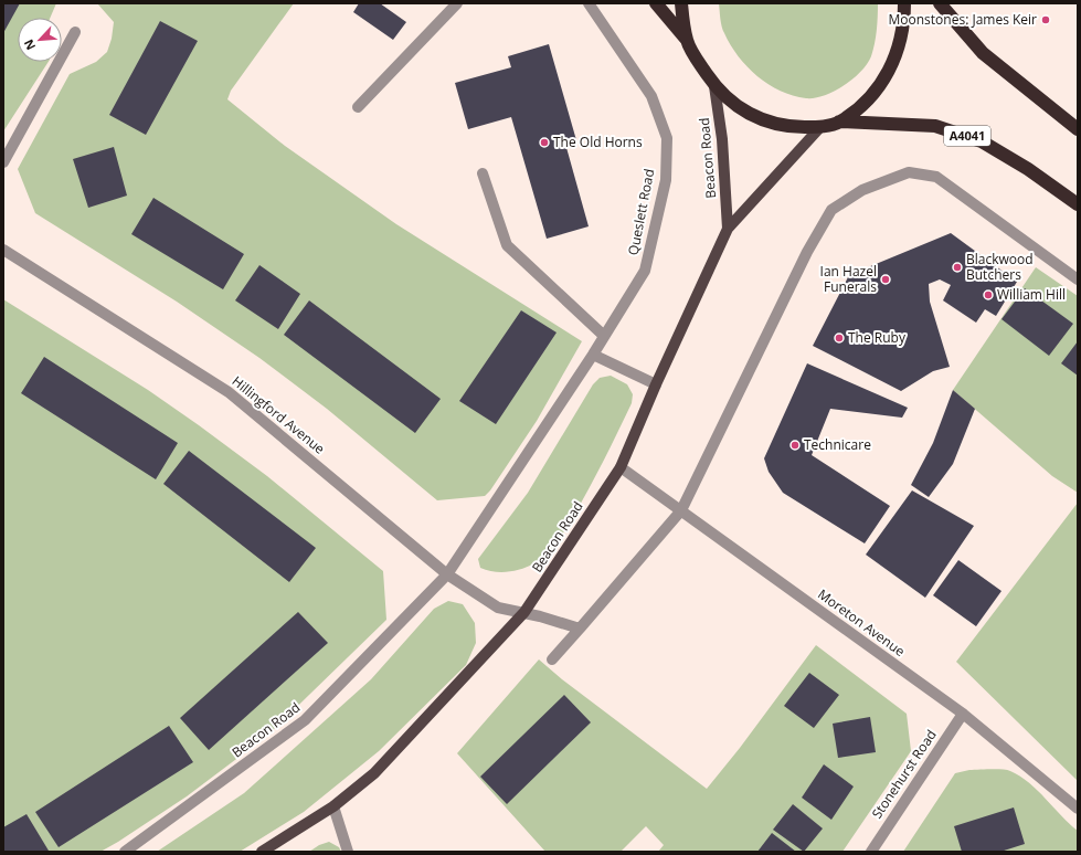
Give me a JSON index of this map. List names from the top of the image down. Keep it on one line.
{"streets":{"highway":["A4041"],"main road":["Beacon Road"],"street":["Queslett Road","Hillingford Avenue","Moreton Avenue","Stonehurst Road"]},"crossings":[["Beacon Road","Queslett Road"],["Beacon Road","Hillingford Avenue"],["Beacon Road","Moreton Avenue"],["Moreton Avenue","Stonehurst Road"]],"places":["Moonstones: James Keir","The Old Horns","Blackwood Butchers","Ian Hazel Funerals","William Hill","The Ruby","Technicare"],"north":"bottom left"}
